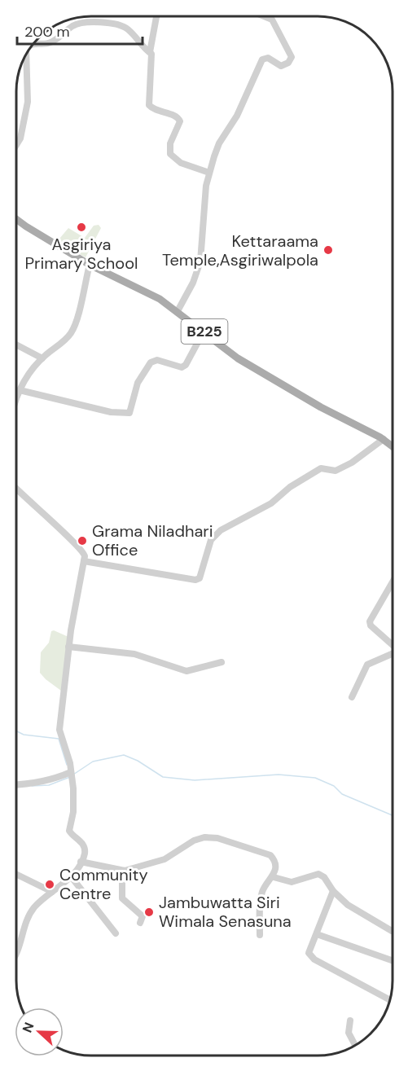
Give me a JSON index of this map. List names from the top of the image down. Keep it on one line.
{"streets":{"main road":["B225"]},"places":["Asgiriya Primary School","Kettaraama Temple,Asgiriwalpola","Grama Niladhari Office","Community Centre","Jambuwatta Siri Wimala Senasuna"],"scale_bar":"200 m","north":"left"}
